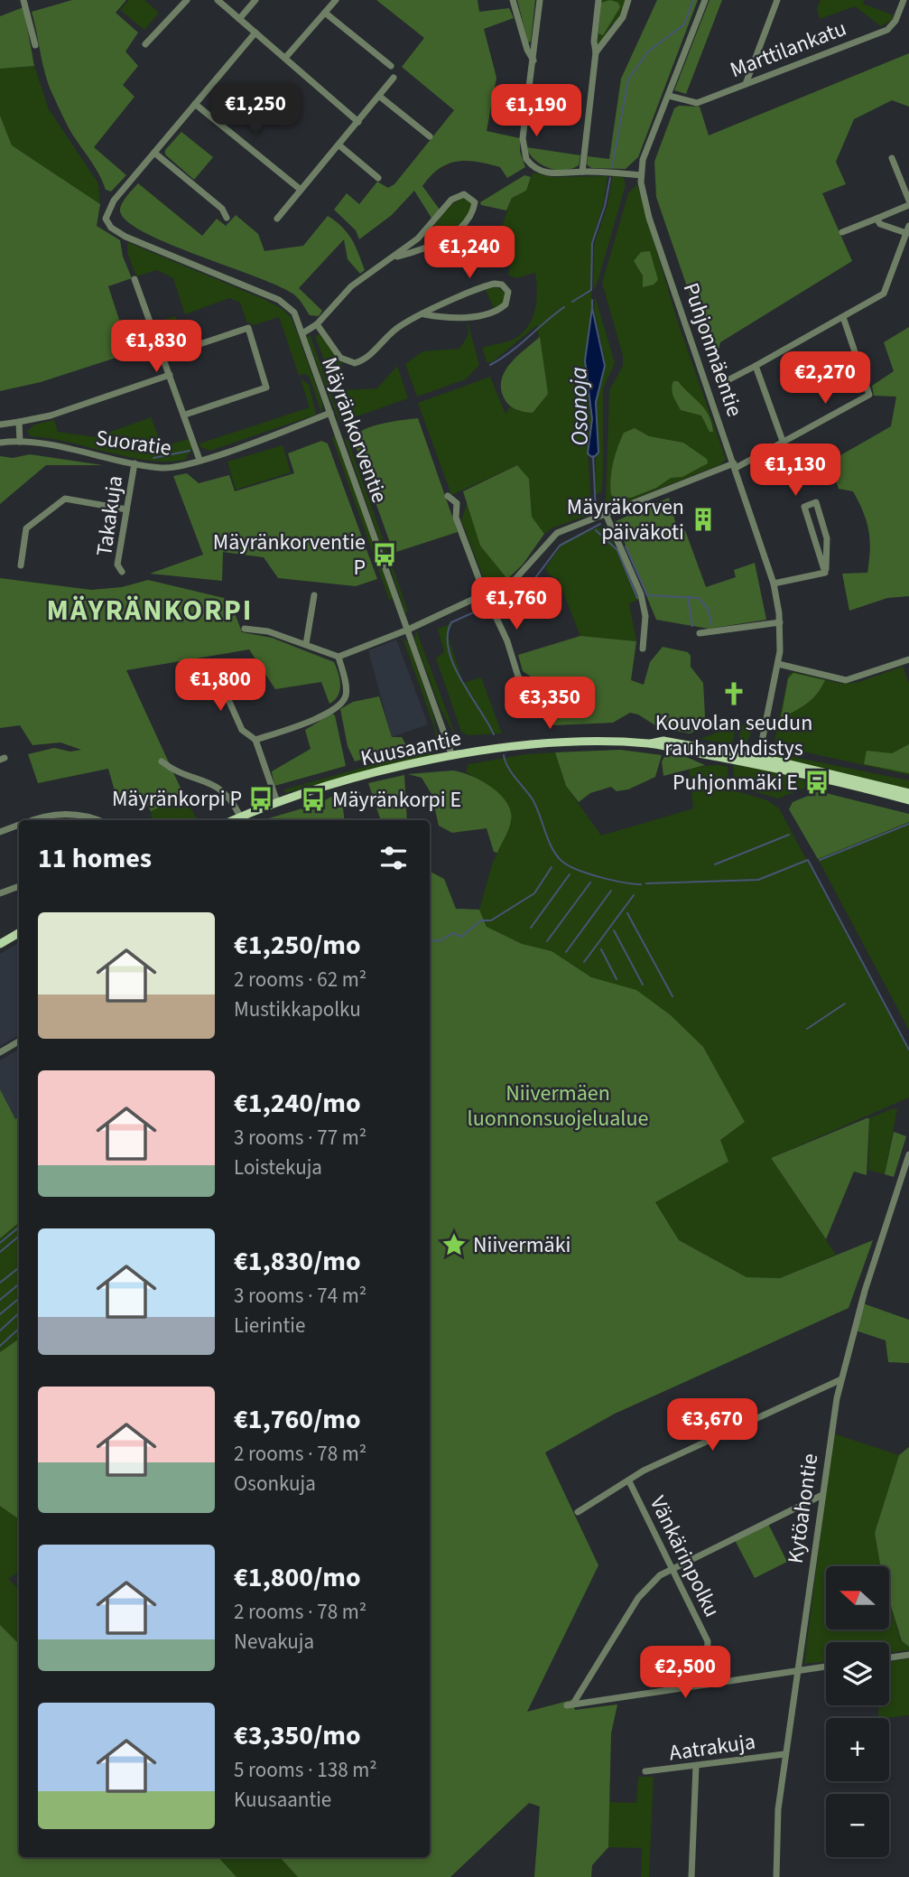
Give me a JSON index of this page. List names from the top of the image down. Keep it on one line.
{"streets":{"main road":["Kuusaantie"],"street":["Marttilankatu","Puhjonmäentie","Mäyränkorventie","Suoratie","Takakuja","Kytöahontie","Vänkärinpolku","Aatrakuja"]},"crossings":[["Marttilankatu","Puhjonmäentie"],["Puhjonmäentie","Kuusaantie"],["Mäyränkorventie","Suoratie"],["Mäyränkorventie","Kuusaantie"],["Suoratie","Takakuja"],["Kytöahontie","Aatrakuja"]],"districts":["MÄYRÄNKORPI"],"water":["Osonoja"],"parks":["Niivermäen luonnonsuojelualue"],"places":{"building":["Mäyräkorven päiväkoti"],"bus stop":["Mäyränkorventie P","Puhjonmäki E","Mäyränkorpi P","Mäyränkorpi E"],"church":["Kouvolan seudun rauhanyhdistys"],"place":["Niivermäki"]},"north":"left","page":{"price":["€1,250","€1,190","€1,240","€1,830","€2,270","€1,130","€1,760","€1,800","€3,350","€3,670","€2,500"],"heading":"11 homes","list":[{"name":"€1,250/mo","note":"2 rooms · 62 m² · Mustikkapolku"},{"name":"€1,240/mo","note":"3 rooms · 77 m² · Loistekuja"},{"name":"€1,830/mo","note":"3 rooms · 74 m² · Lierintie"},{"name":"€1,760/mo","note":"2 rooms · 78 m² · Osonkuja"},{"name":"€1,800/mo","note":"2 rooms · 78 m² · Nevakuja"},{"name":"€3,350/mo","note":"5 rooms · 138 m² · Kuusaantie"}],"map_buttons":["+","−"]}}
